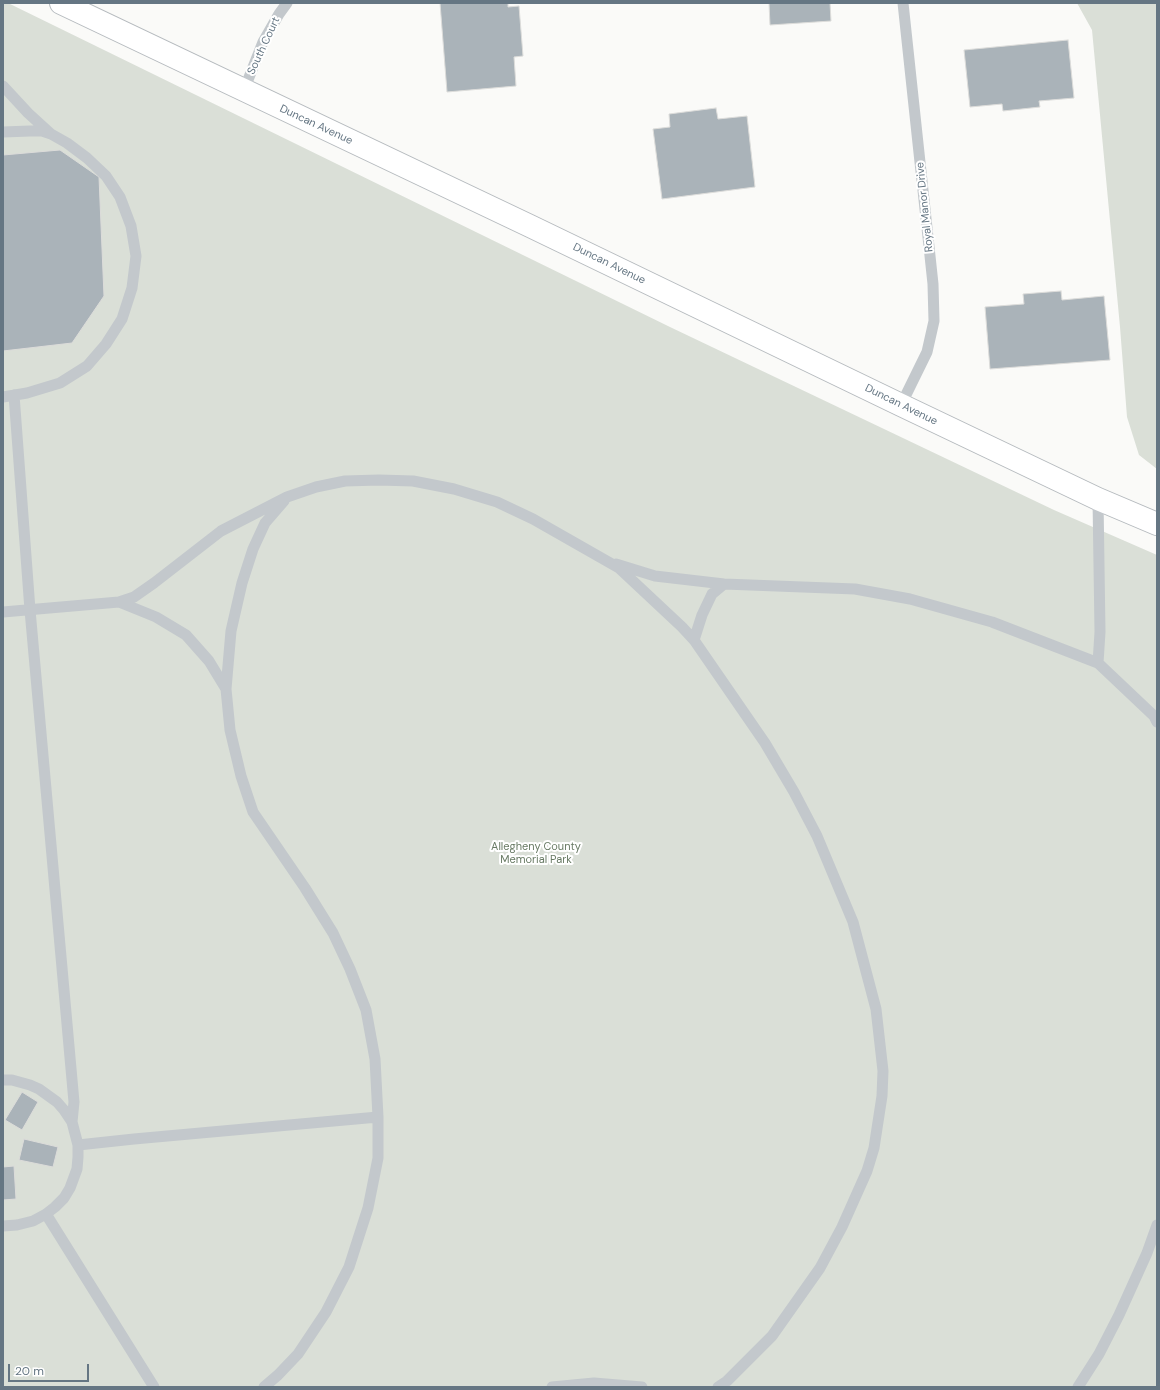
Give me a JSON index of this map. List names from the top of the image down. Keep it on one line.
{"streets":{"main road":["Duncan Avenue"],"lane":["South Court","Royal Manor Drive"]},"crossings":[["South Court","Duncan Avenue"],["Duncan Avenue","Royal Manor Drive"]],"parks":["Allegheny County Memorial Park"],"scale_bar":"20 m"}
